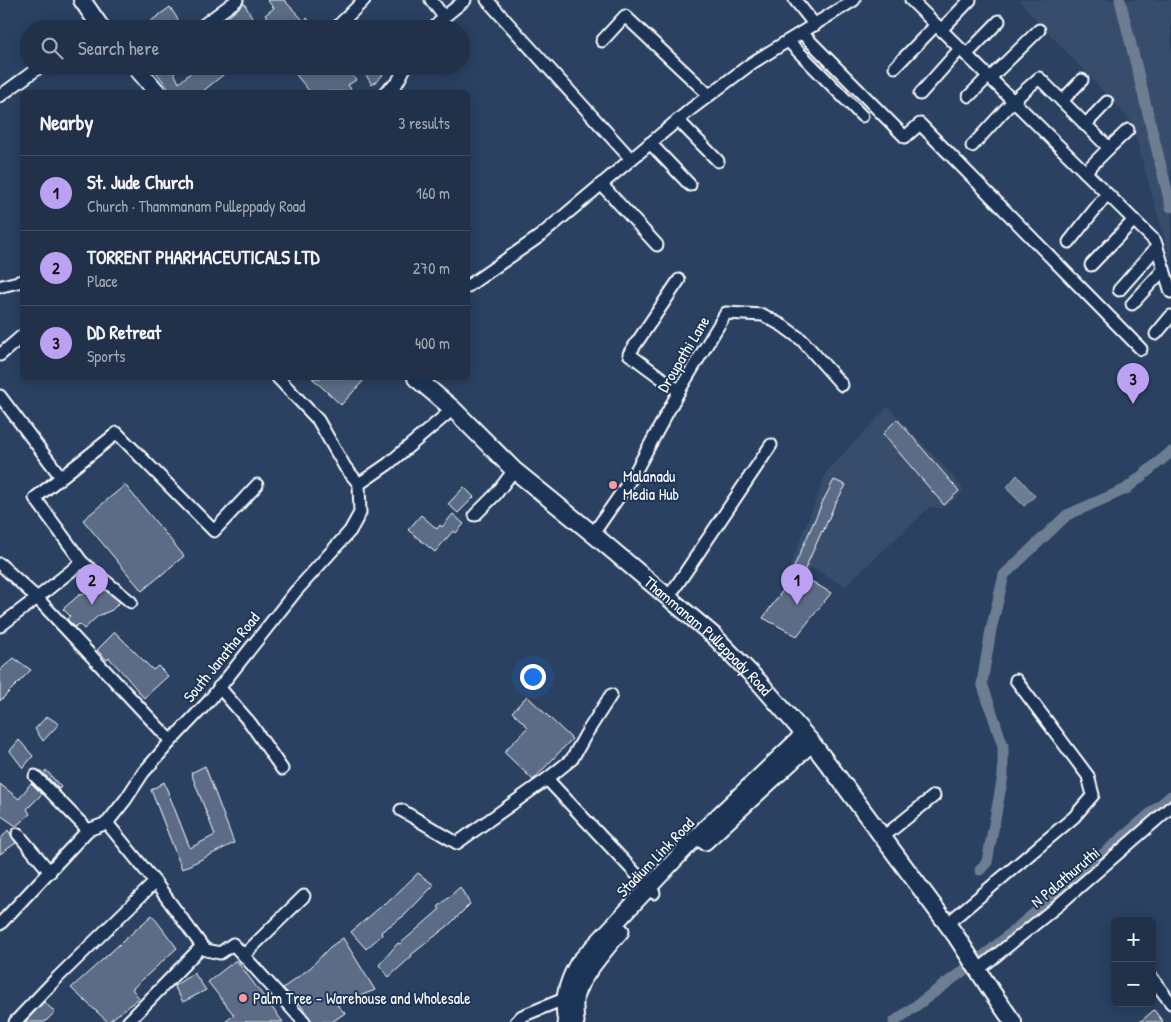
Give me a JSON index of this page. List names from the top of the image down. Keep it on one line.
{"streets":{"main road":["Thammanam Pulleppady Road"],"street":["Droupathi Lane","South Janatha Road","Stadium Link Road","N Palathuruthi"]},"crossings":[["Droupathi Lane","Thammanam Pulleppady Road"],["Thammanam Pulleppady Road","Stadium Link Road"],["Thammanam Pulleppady Road","N Palathuruthi"]],"places":["Malanadu Media Hub","Palm Tree - Warehouse and Wholesale"],"page":{"search":"Search here","heading":["Nearby","3 results"],"list":[{"mark":"1","name":"St. Jude Church","note":"Church · Thammanam Pulleppady Road","value":"160 m"},{"mark":"2","name":"TORRENT PHARMACEUTICALS LTD","note":"Place","value":"270 m"},{"mark":"3","name":"DD Retreat","note":"Sports","value":"400 m"}],"pins":["3","1","2"],"map_buttons":["+","−"]}}
